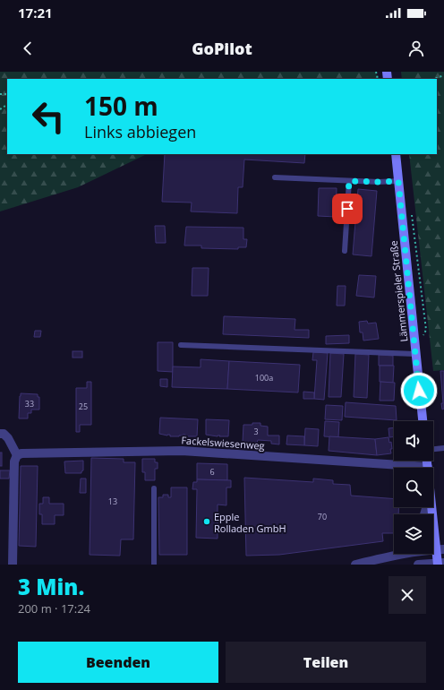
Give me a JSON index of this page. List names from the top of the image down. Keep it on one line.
{"streets":{"main road":["Lämmerspieler Straße"],"street":["Fackelswiesenweg"]},"places":["Epple Rolladen GmbH"],"house_numbers":["100a","33","25","3","6","13","70"],"page":{"status":"17:21","header":"GoPilot","turn":["150 m","Links abbiegen"],"heading":["3 Min.","200 m · 17:24"],"buttons":["Beenden","Teilen"]}}
